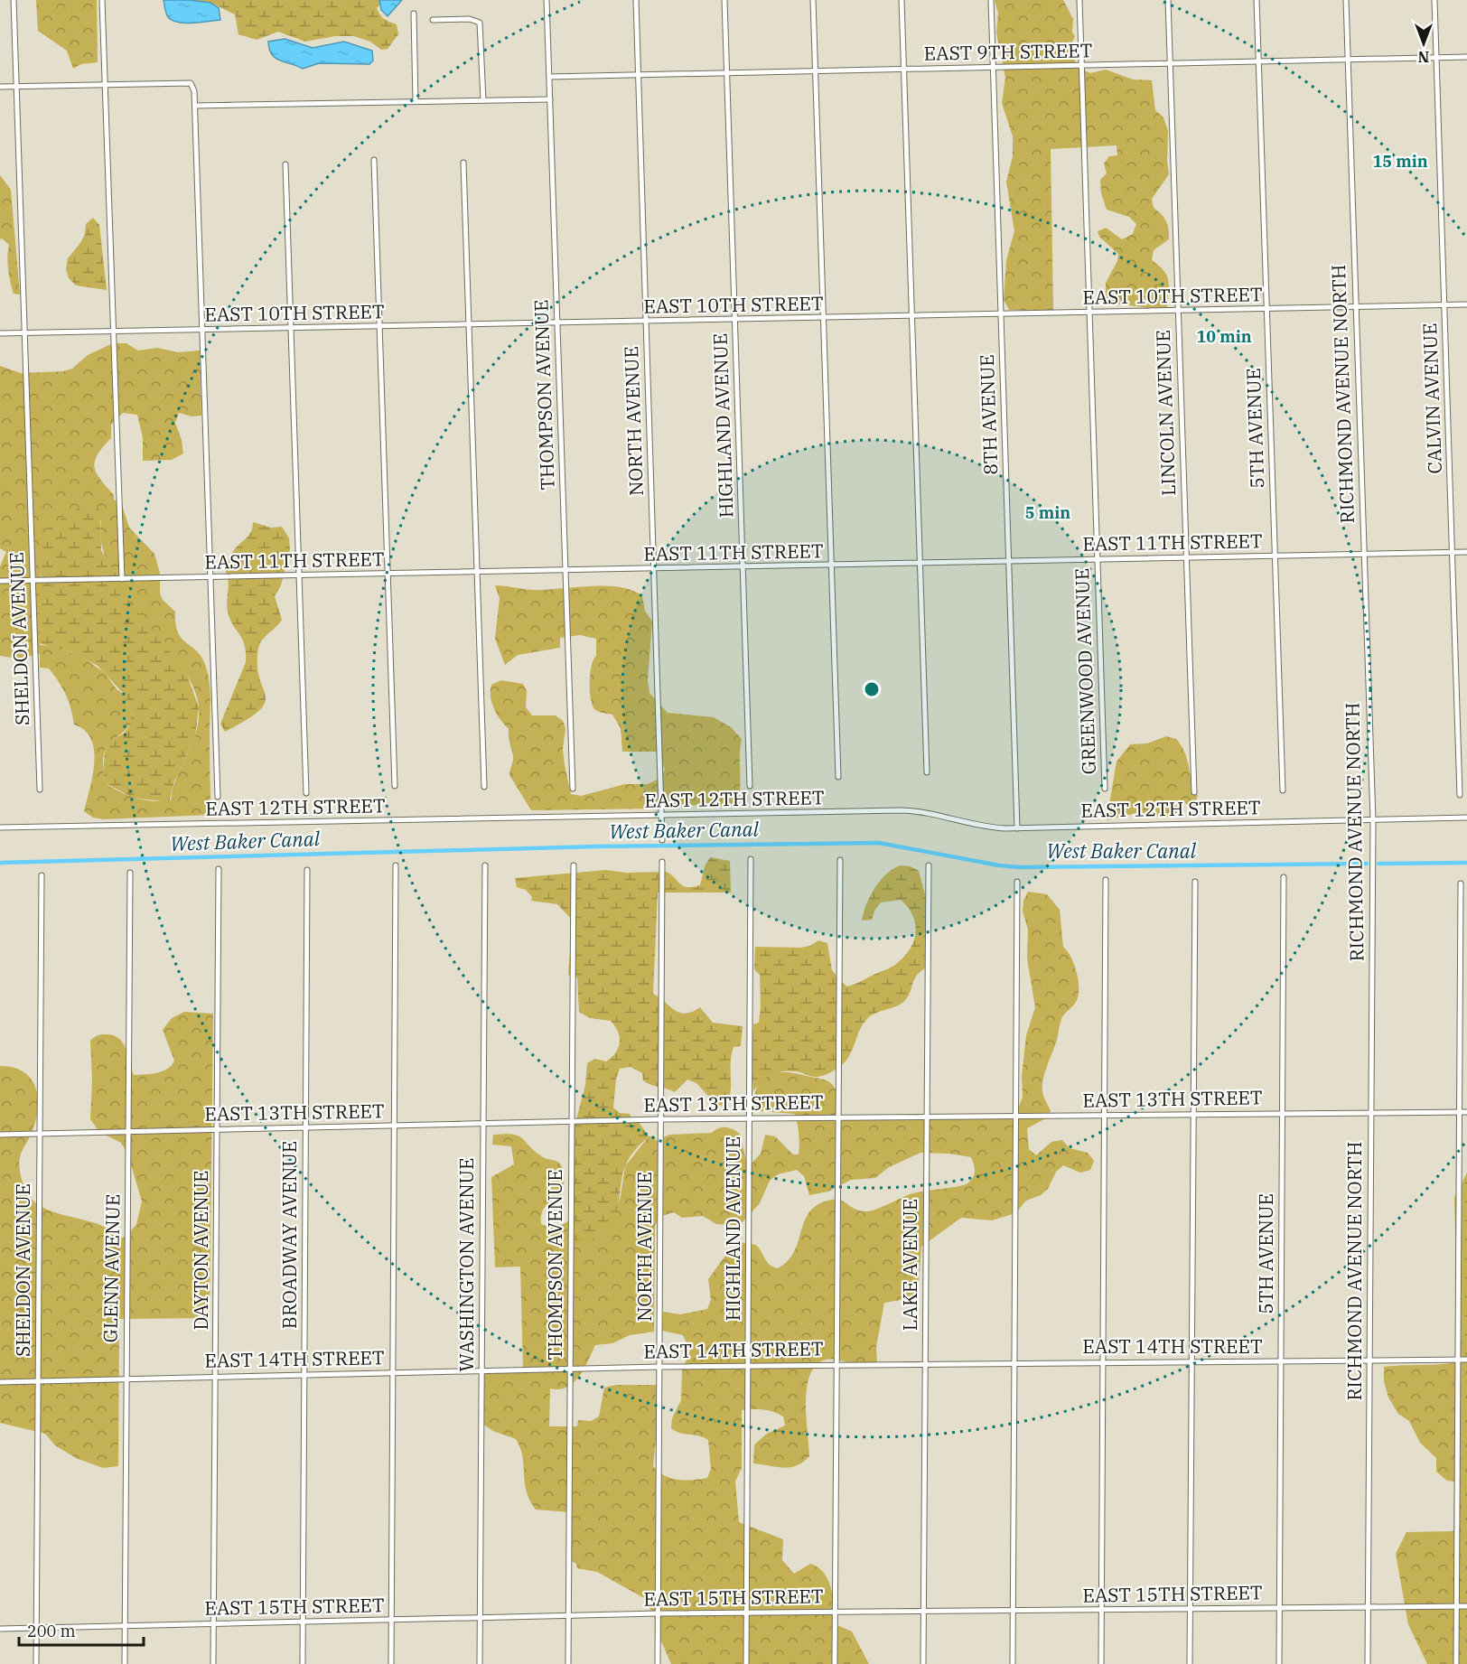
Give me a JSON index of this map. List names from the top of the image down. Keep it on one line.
{"streets":{"street":["EAST 9TH STREET","EAST 10TH STREET","RICHMOND AVENUE NORTH","THOMPSON AVENUE","CALVIN AVENUE","LINCOLN AVENUE","8TH AVENUE","NORTH AVENUE","HIGHLAND AVENUE","5TH AVENUE","EAST 11TH STREET","SHELDON AVENUE","GREENWOOD AVENUE","EAST 12TH STREET","EAST 13TH STREET","BROADWAY AVENUE","DAYTON AVENUE","WASHINGTON AVENUE","LAKE AVENUE","GLENN AVENUE","EAST 14TH STREET","EAST 15TH STREET"]},"crossings":[["EAST 9TH STREET","RICHMOND AVENUE NORTH"],["EAST 9TH STREET","THOMPSON AVENUE"],["EAST 9TH STREET","CALVIN AVENUE"],["EAST 9TH STREET","LINCOLN AVENUE"],["EAST 9TH STREET","8TH AVENUE"],["EAST 9TH STREET","NORTH AVENUE"],["EAST 9TH STREET","HIGHLAND AVENUE"],["EAST 9TH STREET","5TH AVENUE"],["EAST 9TH STREET","GREENWOOD AVENUE"],["EAST 10TH STREET","RICHMOND AVENUE NORTH"],["EAST 10TH STREET","THOMPSON AVENUE"],["EAST 10TH STREET","CALVIN AVENUE"],["EAST 10TH STREET","LINCOLN AVENUE"],["EAST 10TH STREET","8TH AVENUE"],["EAST 10TH STREET","NORTH AVENUE"],["EAST 10TH STREET","HIGHLAND AVENUE"],["EAST 10TH STREET","5TH AVENUE"],["EAST 10TH STREET","SHELDON AVENUE"],["EAST 10TH STREET","GREENWOOD AVENUE"],["RICHMOND AVENUE NORTH","EAST 11TH STREET"],["RICHMOND AVENUE NORTH","EAST 12TH STREET"],["RICHMOND AVENUE NORTH","EAST 13TH STREET"],["RICHMOND AVENUE NORTH","EAST 14TH STREET"],["RICHMOND AVENUE NORTH","EAST 15TH STREET"],["THOMPSON AVENUE","EAST 11TH STREET"],["THOMPSON AVENUE","EAST 13TH STREET"],["THOMPSON AVENUE","EAST 14TH STREET"],["THOMPSON AVENUE","EAST 15TH STREET"],["CALVIN AVENUE","EAST 11TH STREET"],["LINCOLN AVENUE","EAST 11TH STREET"],["8TH AVENUE","EAST 11TH STREET"],["8TH AVENUE","EAST 12TH STREET"],["NORTH AVENUE","EAST 11TH STREET"],["NORTH AVENUE","EAST 12TH STREET"],["NORTH AVENUE","EAST 13TH STREET"],["NORTH AVENUE","EAST 14TH STREET"],["NORTH AVENUE","EAST 15TH STREET"],["HIGHLAND AVENUE","EAST 11TH STREET"],["HIGHLAND AVENUE","EAST 13TH STREET"],["HIGHLAND AVENUE","EAST 14TH STREET"],["HIGHLAND AVENUE","EAST 15TH STREET"],["5TH AVENUE","EAST 11TH STREET"],["5TH AVENUE","EAST 13TH STREET"],["5TH AVENUE","EAST 14TH STREET"],["5TH AVENUE","EAST 15TH STREET"],["EAST 11TH STREET","SHELDON AVENUE"],["EAST 11TH STREET","GREENWOOD AVENUE"],["SHELDON AVENUE","EAST 13TH STREET"],["SHELDON AVENUE","EAST 14TH STREET"],["SHELDON AVENUE","EAST 15TH STREET"],["EAST 13TH STREET","BROADWAY AVENUE"],["EAST 13TH STREET","DAYTON AVENUE"],["EAST 13TH STREET","WASHINGTON AVENUE"],["EAST 13TH STREET","LAKE AVENUE"],["EAST 13TH STREET","GLENN AVENUE"],["BROADWAY AVENUE","EAST 14TH STREET"],["BROADWAY AVENUE","EAST 15TH STREET"],["DAYTON AVENUE","EAST 14TH STREET"],["DAYTON AVENUE","EAST 15TH STREET"],["WASHINGTON AVENUE","EAST 14TH STREET"],["WASHINGTON AVENUE","EAST 15TH STREET"],["LAKE AVENUE","EAST 14TH STREET"],["LAKE AVENUE","EAST 15TH STREET"],["GLENN AVENUE","EAST 14TH STREET"],["GLENN AVENUE","EAST 15TH STREET"]],"water":["West Baker Canal"],"scale_bar":"200 m","north":"bottom","rings":["15 min","10 min","5 min"]}
